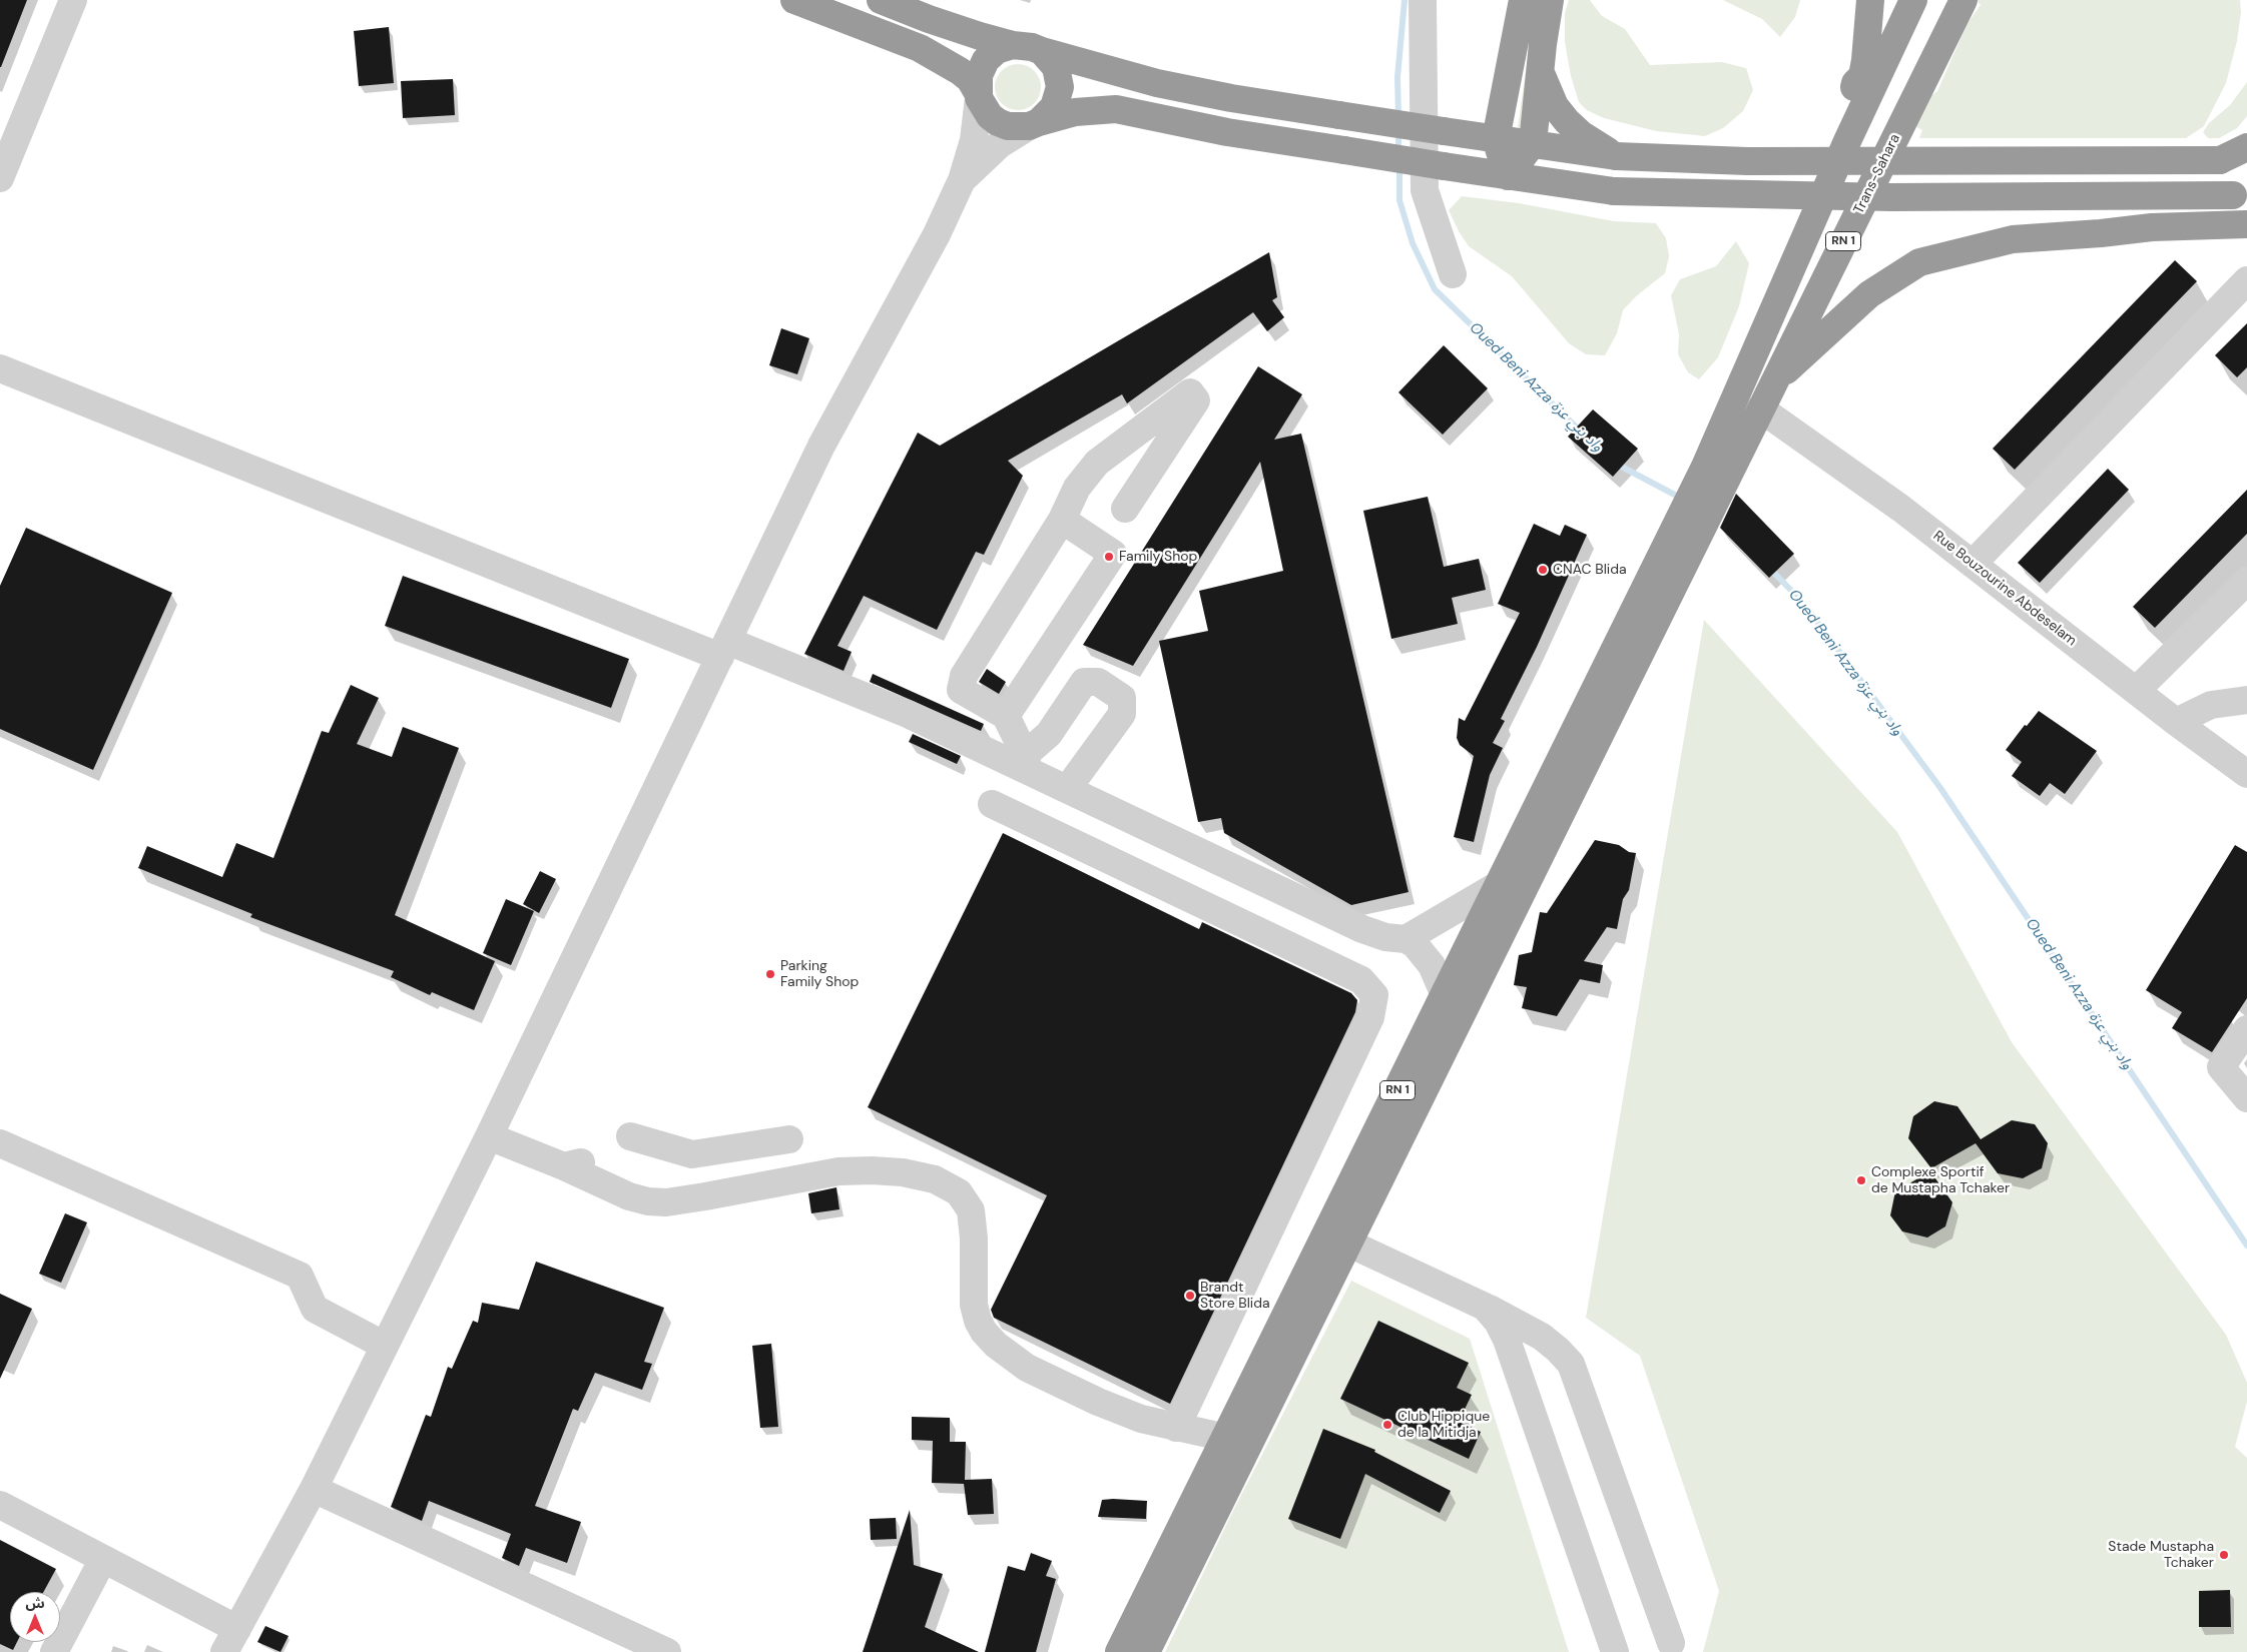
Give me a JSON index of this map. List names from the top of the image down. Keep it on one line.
{"streets":{"highway":["Trans-Sahara","RN 1"],"street":["Rue Bouzourine Abdeselam"]},"crossings":[["Trans-Sahara","RN 1"],["Trans-Sahara","Rue Bouzourine Abdeselam"]],"water":["Oued Beni Azza واد بني عزة"],"places":["Family Shop","CNAC Blida","Parking Family Shop","Complexe Sportif de Mustapha Tchaker","Brandt Store Blida","Club Hippique de la Mitidja","Stade Mustapha Tchaker"],"north":"top"}
